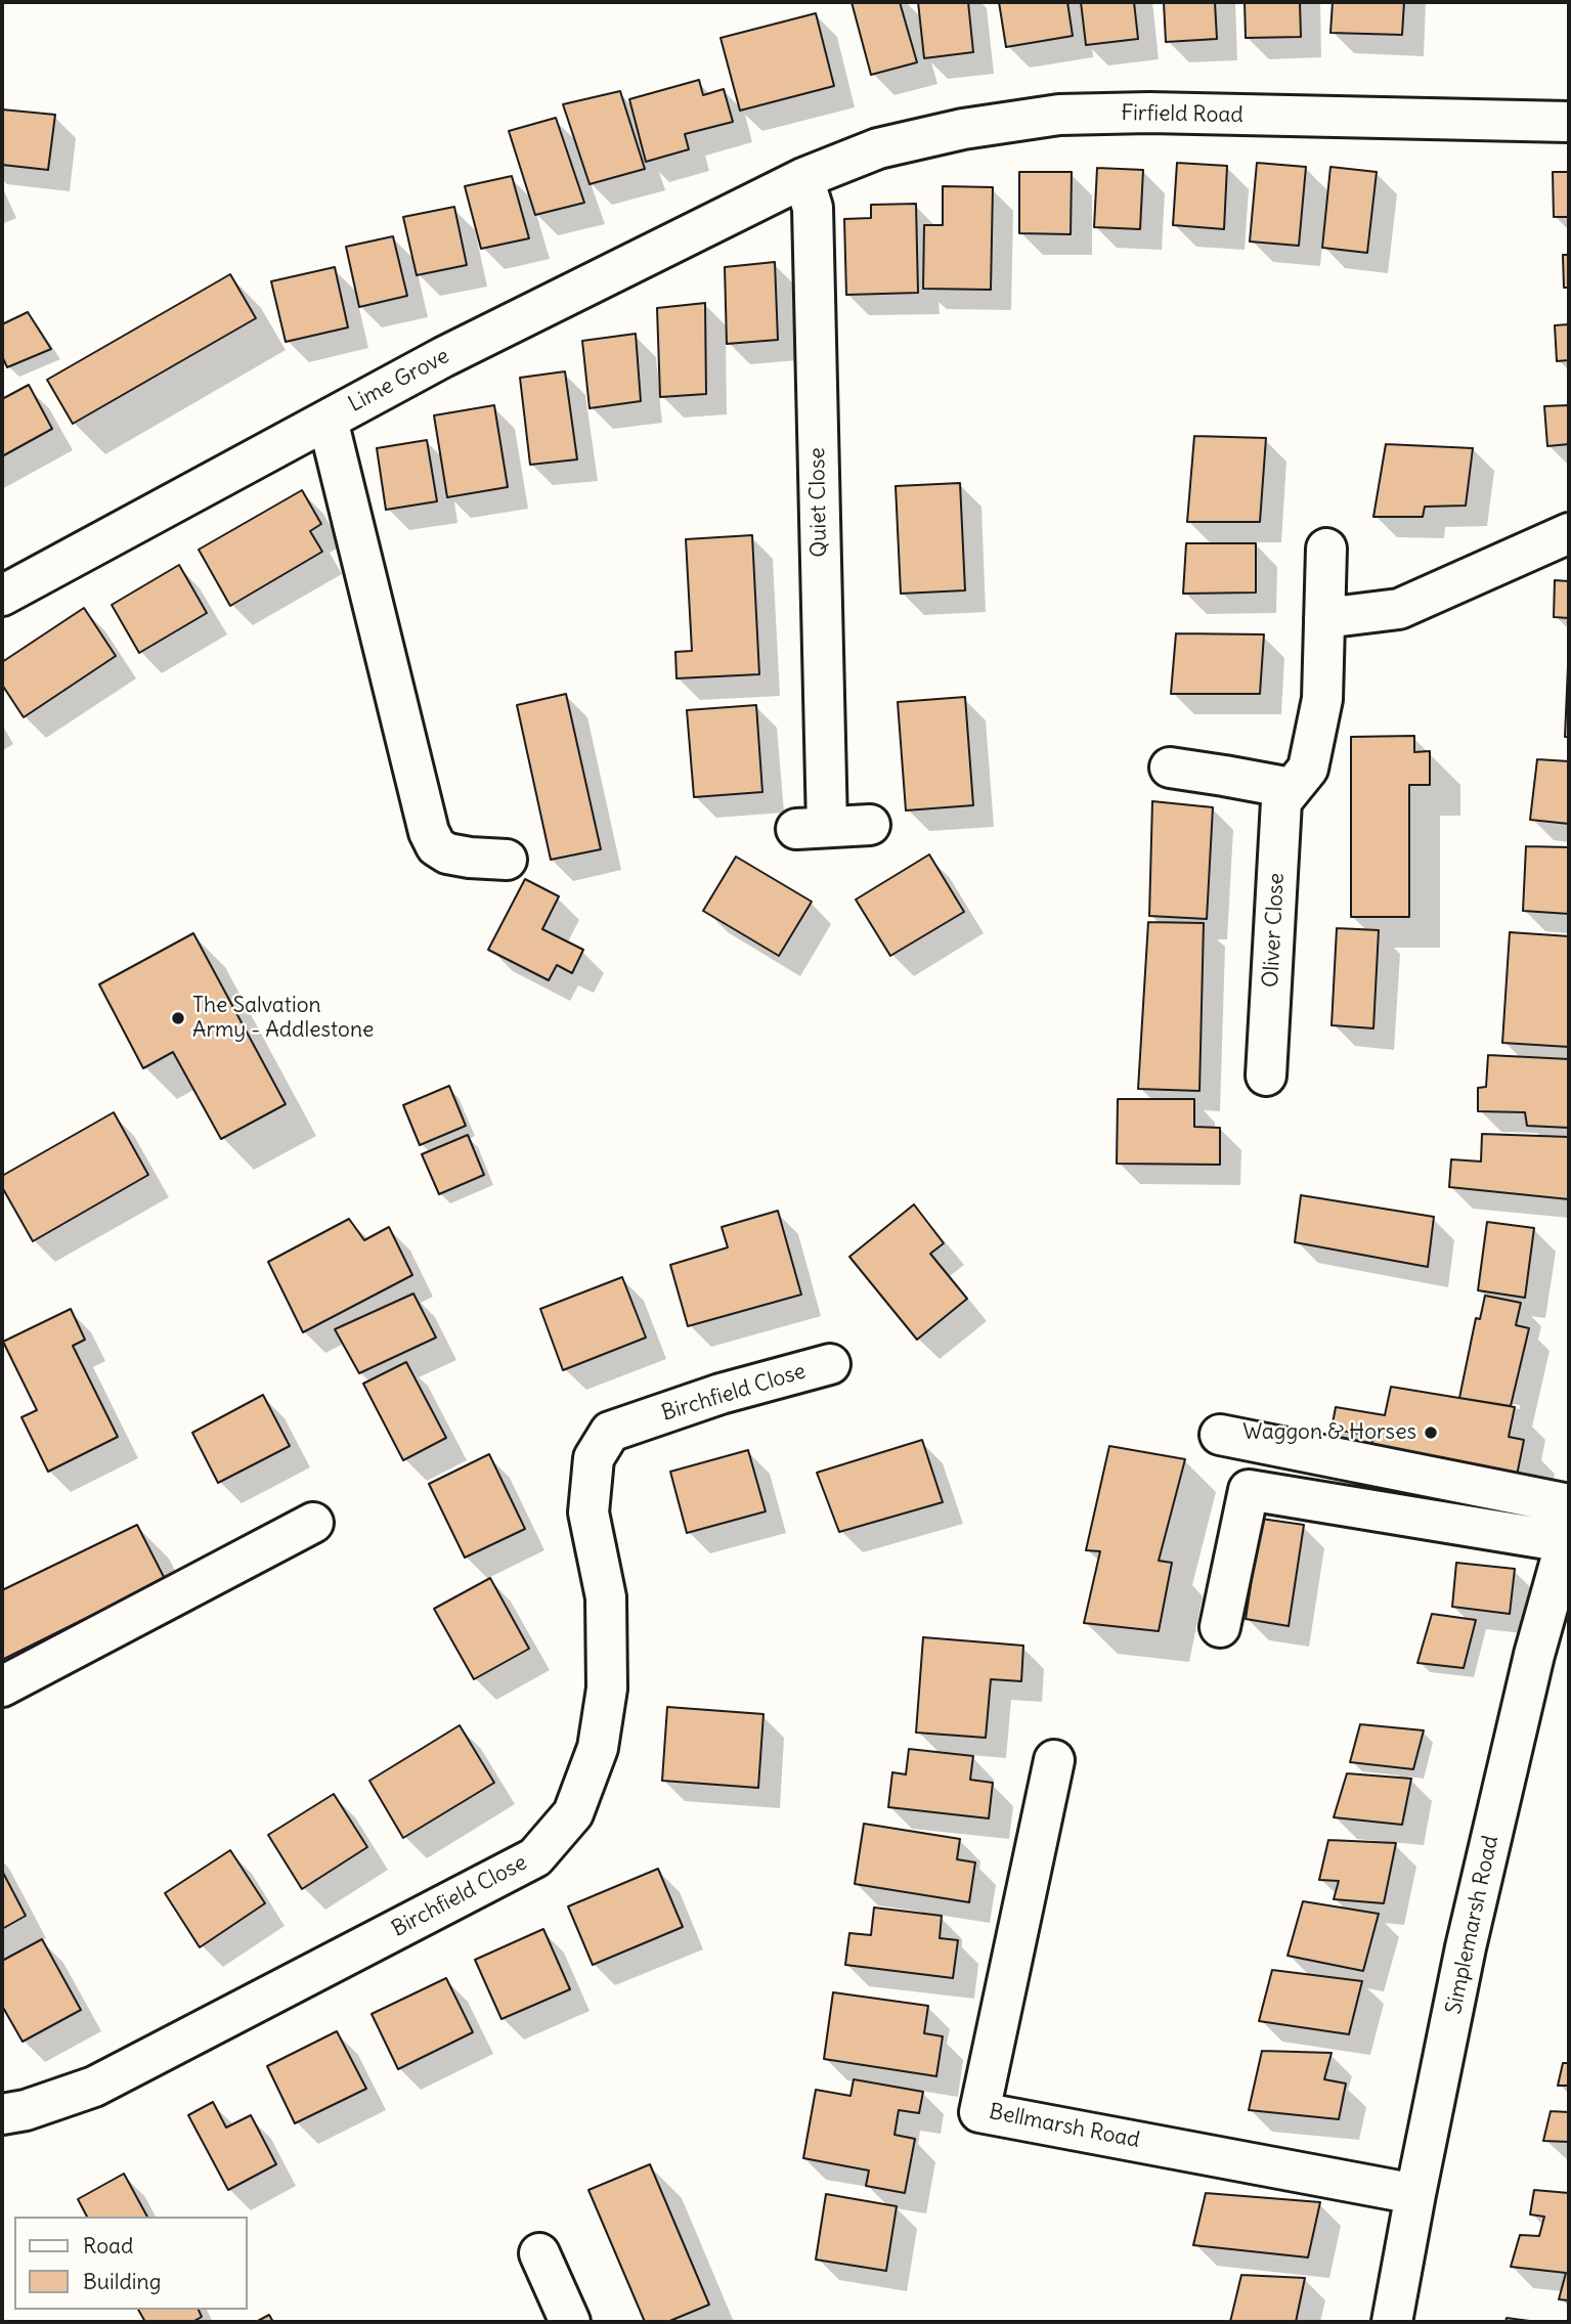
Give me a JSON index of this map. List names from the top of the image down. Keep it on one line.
{"streets":{"street":["Firfield Road","Lime Grove","Quiet Close","Oliver Close","Birchfield Close","Simplemarsh Road","Bellmarsh Road"]},"crossings":[["Firfield Road","Lime Grove"],["Firfield Road","Quiet Close"],["Lime Grove","Quiet Close"],["Simplemarsh Road","Bellmarsh Road"]],"places":["The Salvation Army - Addlestone","Waggon & Horses"],"legend":["Road","Building"]}
